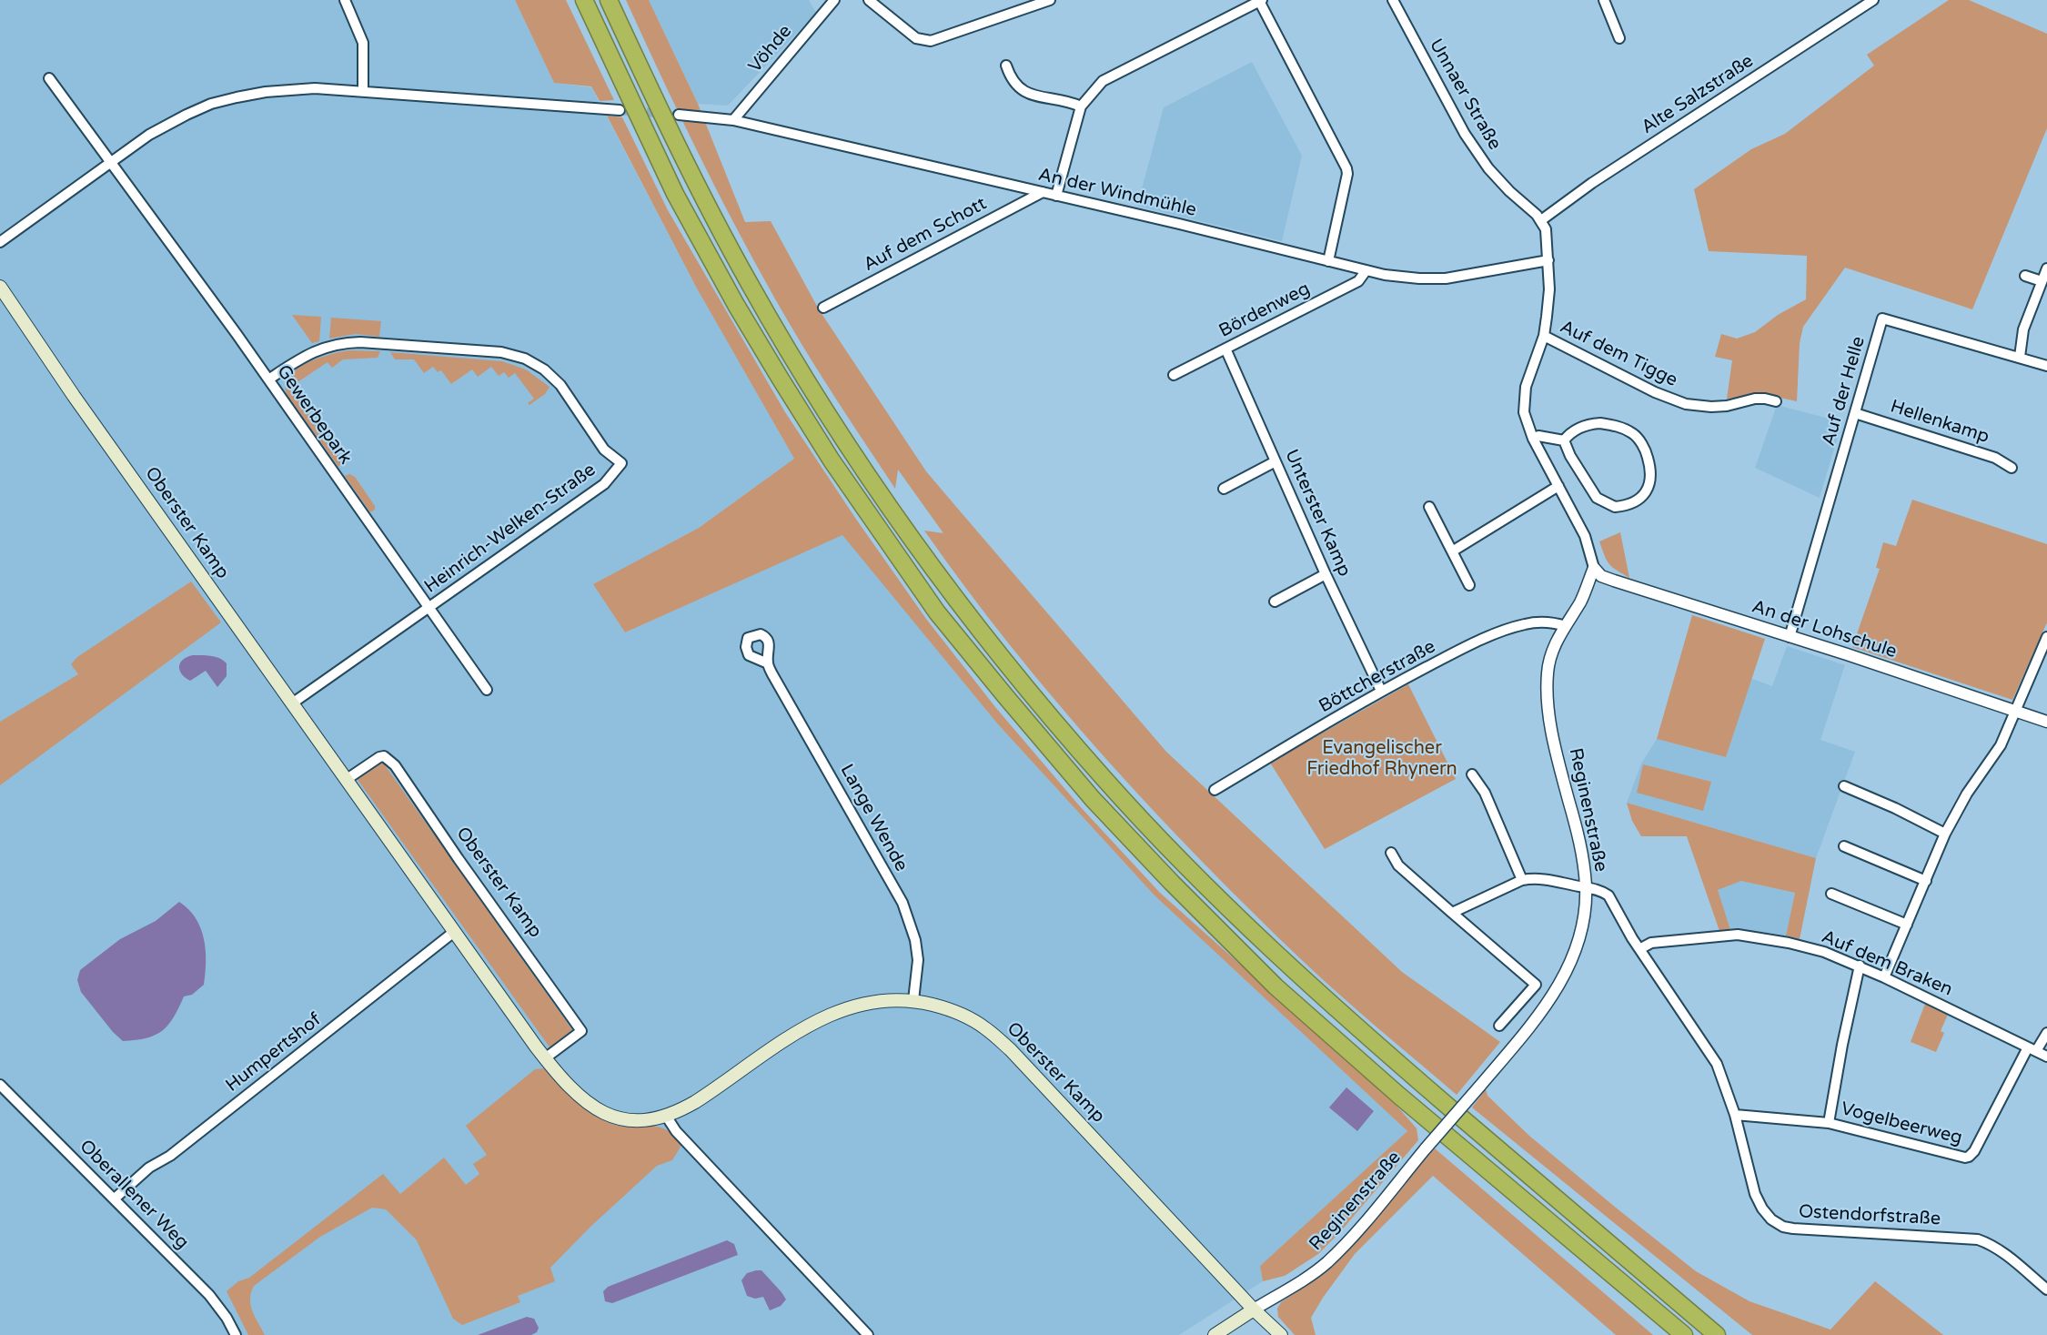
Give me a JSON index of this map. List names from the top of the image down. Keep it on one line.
{"streets":{"main road":["Oberster Kamp"],"street":["Vöhde","Unnaer Straße","Alte Salzstraße","An der Windmühle","Auf dem Schott","Bördenweg","Auf dem Tigge","Auf der Helle","Gewerbepark","Hellenkamp","Unterster Kamp","Heinrich-Welken-Straße","An der Lohschule","Böttcherstraße","Reginenstraße","Lange Wende","Auf dem Braken","Humpertshof","Vogelbeerweg","Oberallener Weg","Ostendorfstraße"]},"crossings":[["Vöhde","An der Windmühle"],["Unnaer Straße","Alte Salzstraße"],["An der Windmühle","Auf dem Schott"],["An der Windmühle","Bördenweg"],["Bördenweg","Unterster Kamp"],["Auf der Helle","Hellenkamp"],["Auf der Helle","An der Lohschule"],["Gewerbepark","Heinrich-Welken-Straße"],["Unterster Kamp","Böttcherstraße"],["Oberster Kamp","Heinrich-Welken-Straße"],["Oberster Kamp","Reginenstraße"],["Oberster Kamp","Lange Wende"],["Oberster Kamp","Humpertshof"],["An der Lohschule","Reginenstraße"],["Böttcherstraße","Reginenstraße"],["Reginenstraße","Ostendorfstraße"],["Auf dem Braken","Vogelbeerweg"],["Auf dem Braken","Ostendorfstraße"],["Humpertshof","Oberallener Weg"],["Vogelbeerweg","Ostendorfstraße"]],"parks":["Evangelischer Friedhof Rhynern"]}
